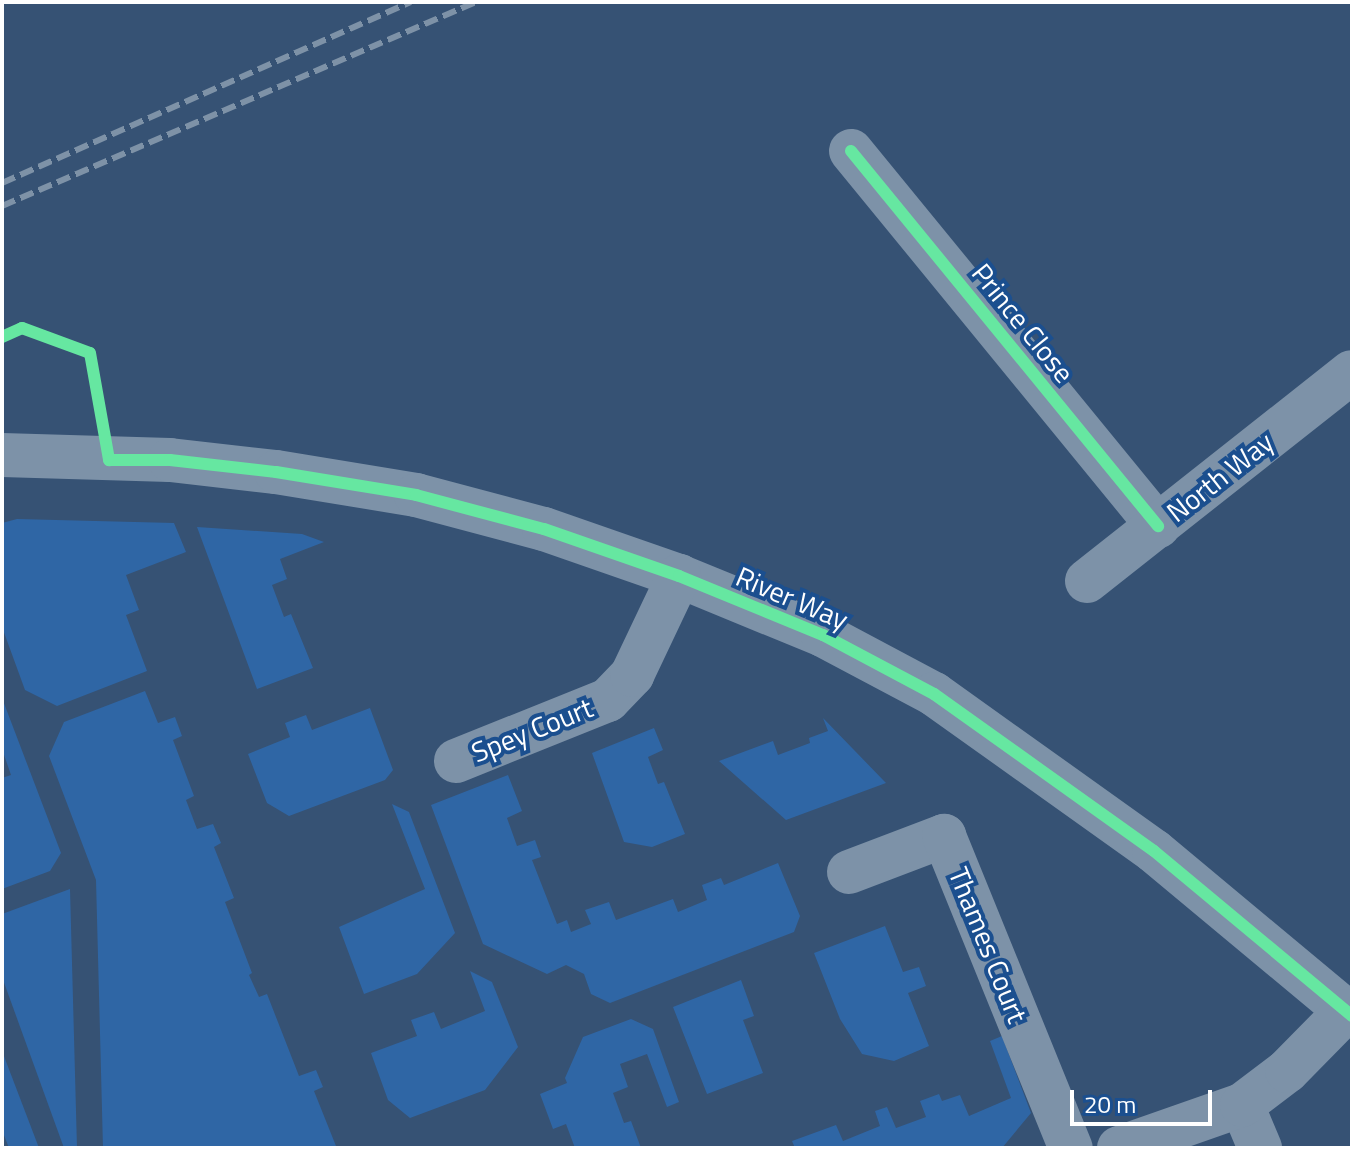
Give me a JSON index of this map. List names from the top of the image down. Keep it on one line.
{"streets":{"street":["Prince Close","North Way","River Way","Spey Court","Thames Court"]},"crossings":[["Prince Close","North Way"],["River Way","Spey Court"]],"scale_bar":"20 m"}
